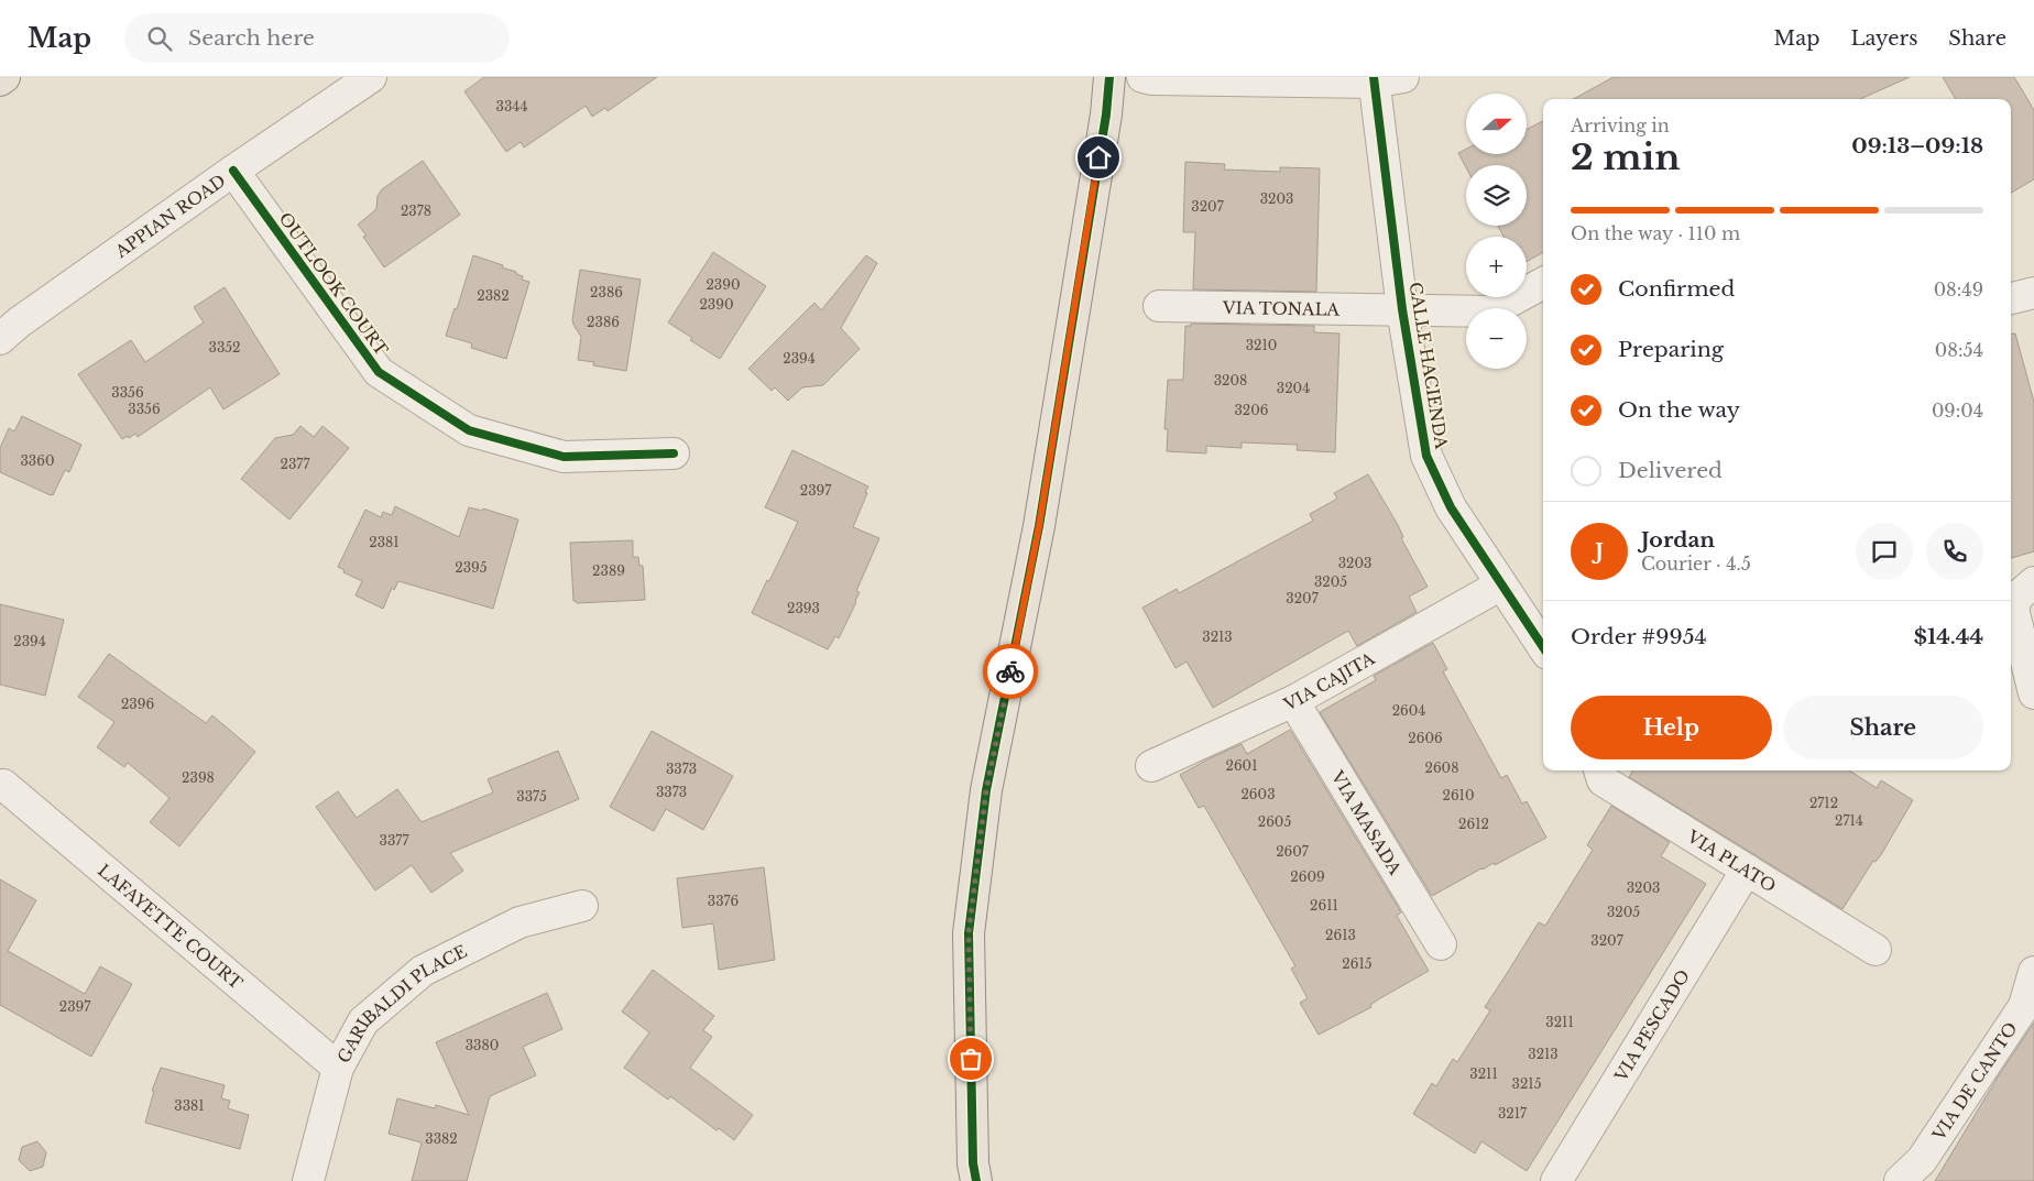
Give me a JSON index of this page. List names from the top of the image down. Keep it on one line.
{"streets":{"street":["APPIAN ROAD","OUTLOOK COURT","VIA TONALA","CALLE HACIENDA","VIA CAJITA","VIA MASADA","VIA PLATO","LAFAYETTE COURT","GARIBALDI PLACE","VIA PESCADO","VIA DE CANTO"]},"crossings":[["APPIAN ROAD","OUTLOOK COURT"],["VIA TONALA","CALLE HACIENDA"],["CALLE HACIENDA","VIA CAJITA"],["VIA CAJITA","VIA MASADA"],["VIA PLATO","VIA PESCADO"],["LAFAYETTE COURT","GARIBALDI PLACE"]],"house_numbers":["3344","3203","3207","2378","2390","2386","2382","2390","2386","3210","3352","2394","3208","3204","3356","3356","3206","3360","2377","2397","2381","3203","2395","2389","3205","3207","2393","3213","2394","2396","2604","2606","2601","2608","3373","2398","3373","2603","2610","3375","2712","2714","2605","2612","3377","2607","2609","3203","3376","2611","3205","2613","3207","2615","2397","3211","3380","3213","3211","3215","3381","3217","3382"],"north":"right","page":{"header":"Map","search":"Search here","nav":["Map","Layers","Share"],"map_buttons":["+","−"],"heading":["2 min","Arriving in","09:13–09:18"],"panel":["Jordan","Courier · 4.5","Order #9954","$14.44"],"bar":"On the way · 110 m","list":[["Confirmed","08:49"],["Preparing","08:54"],["On the way","09:04"],"Delivered"],"round":"J","buttons":["Help","Share"]}}
